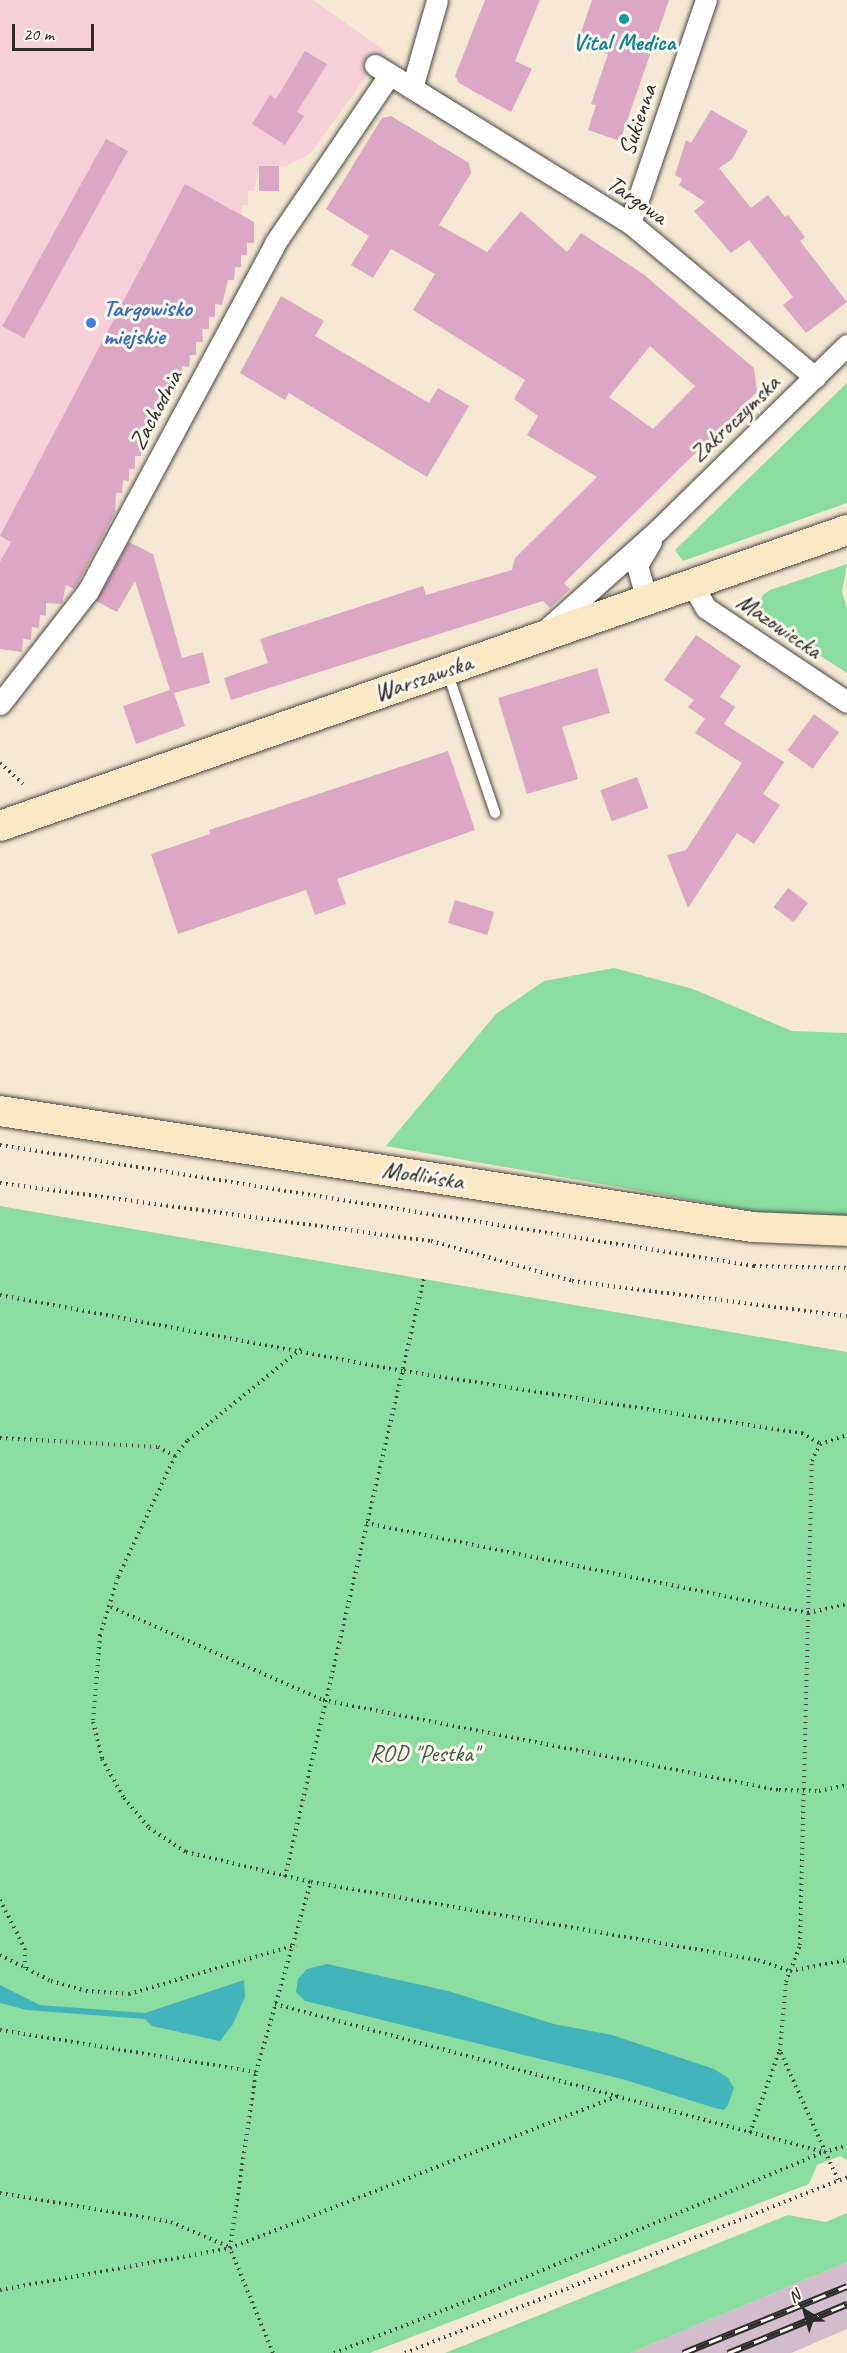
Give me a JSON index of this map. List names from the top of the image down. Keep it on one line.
{"streets":{"street":["Sukienna","Targowa","Zachodnia","Zakroczymska","Mazowiecka","Warszawska","Modlińska"]},"crossings":[["Sukienna","Targowa"],["Targowa","Zachodnia"],["Targowa","Zakroczymska"],["Zakroczymska","Warszawska"],["Mazowiecka","Warszawska"]],"parks":["ROD \"Pestka\""],"places":["Vital Medica","Targowisko miejskie"],"scale_bar":"20 m","north":"top left"}
